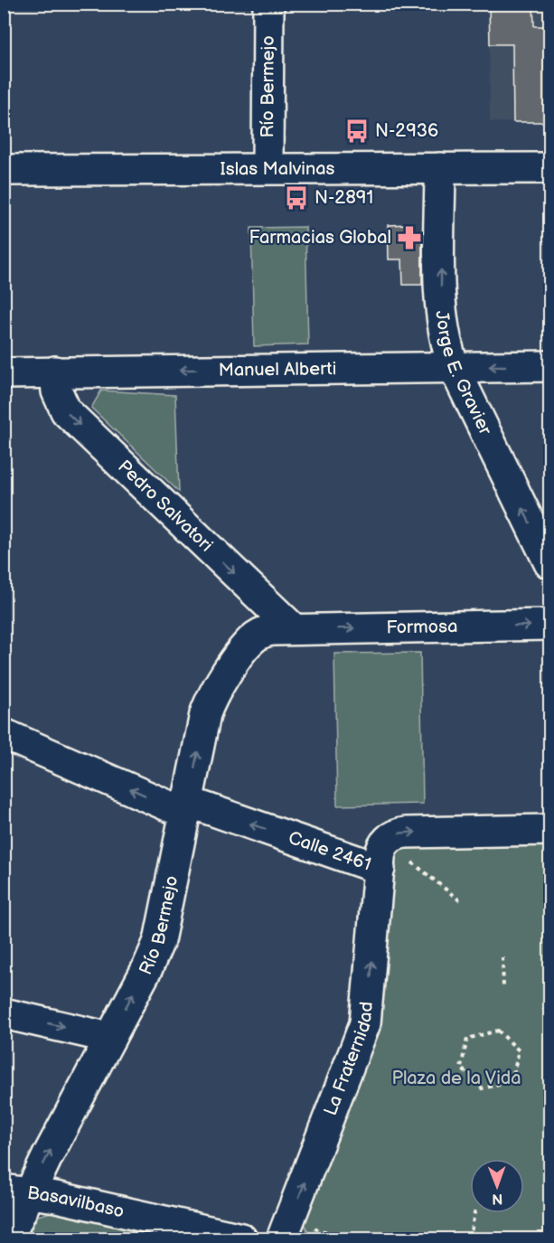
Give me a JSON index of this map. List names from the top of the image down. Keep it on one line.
{"streets":{"street":["Río Bermejo","Islas Malvinas","Manuel Alberti","Jorge E. Gravier","Pedro Salvatori","Formosa","Calle 2461","La Fraternidad","Basavilbaso"]},"crossings":[["Río Bermejo","Islas Malvinas"],["Río Bermejo","Pedro Salvatori"],["Río Bermejo","Formosa"],["Río Bermejo","Calle 2461"],["Río Bermejo","Basavilbaso"],["Islas Malvinas","Jorge E. Gravier"],["Manuel Alberti","Jorge E. Gravier"],["Manuel Alberti","Pedro Salvatori"],["Pedro Salvatori","Formosa"],["Calle 2461","La Fraternidad"]],"one_way":["Río Bermejo","Manuel Alberti","Jorge E. Gravier","Formosa","La Fraternidad"],"parks":["Plaza de la Vida"],"places":{"bus stop":["N-2936","N-2891"],"pharmacy":["Farmacias Global"]},"north":"bottom"}
